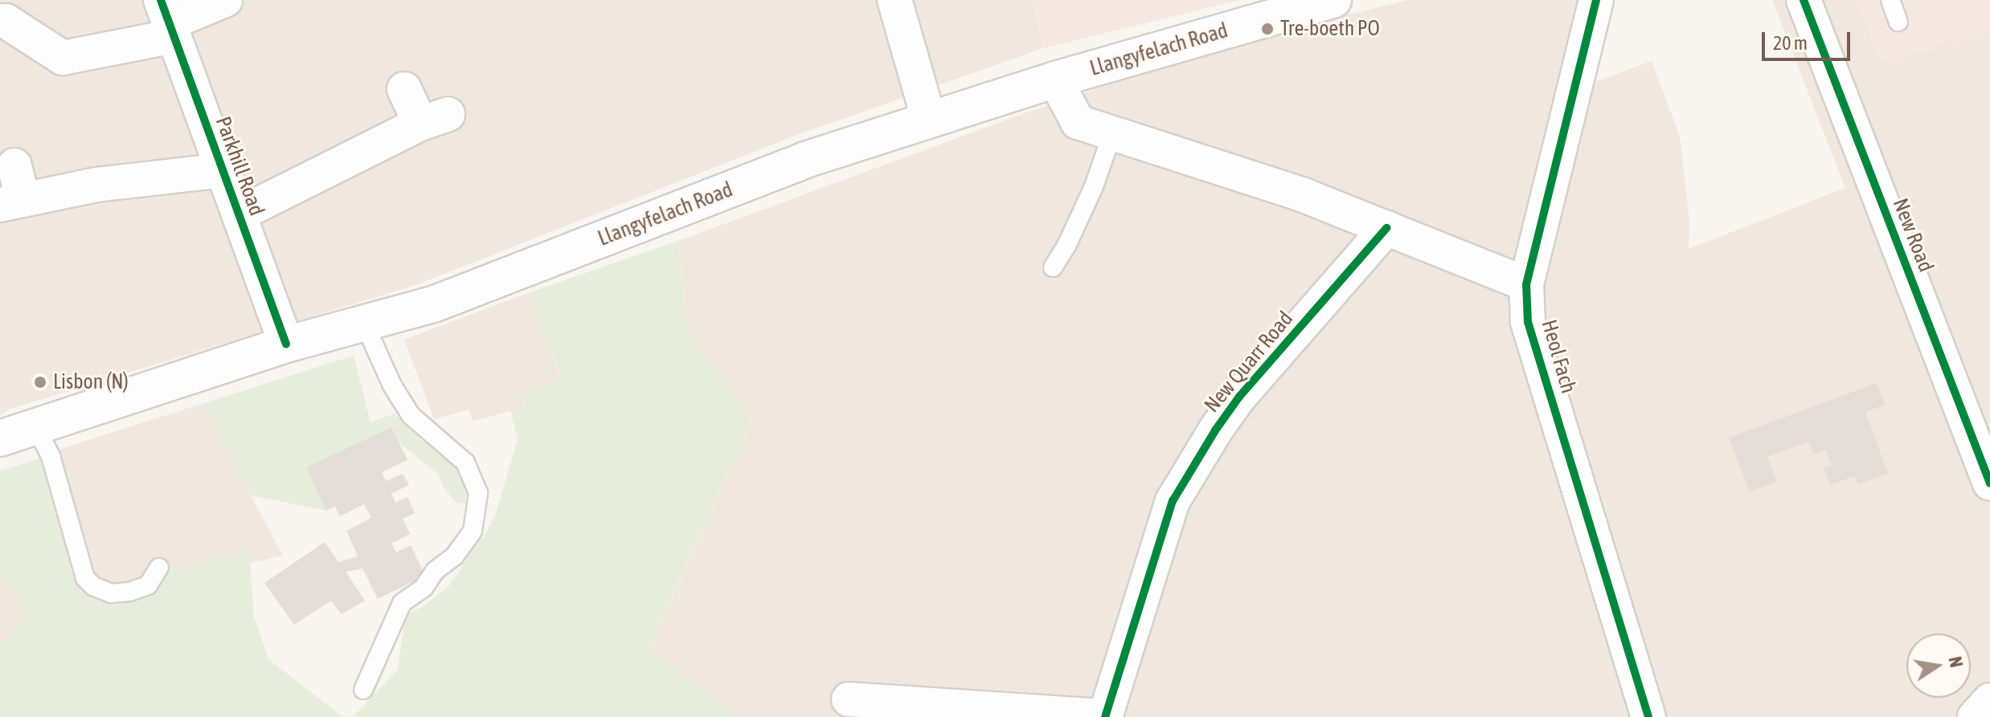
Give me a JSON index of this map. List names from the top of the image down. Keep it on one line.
{"streets":{"main road":["Llangyfelach Road"],"street":["Parkhill Road","New Road","Heol Fach","New Quarr Road"]},"crossings":[["Llangyfelach Road","Parkhill Road"]],"places":["Tre-boeth PO","Lisbon (N)"],"scale_bar":"20 m","north":"right"}
